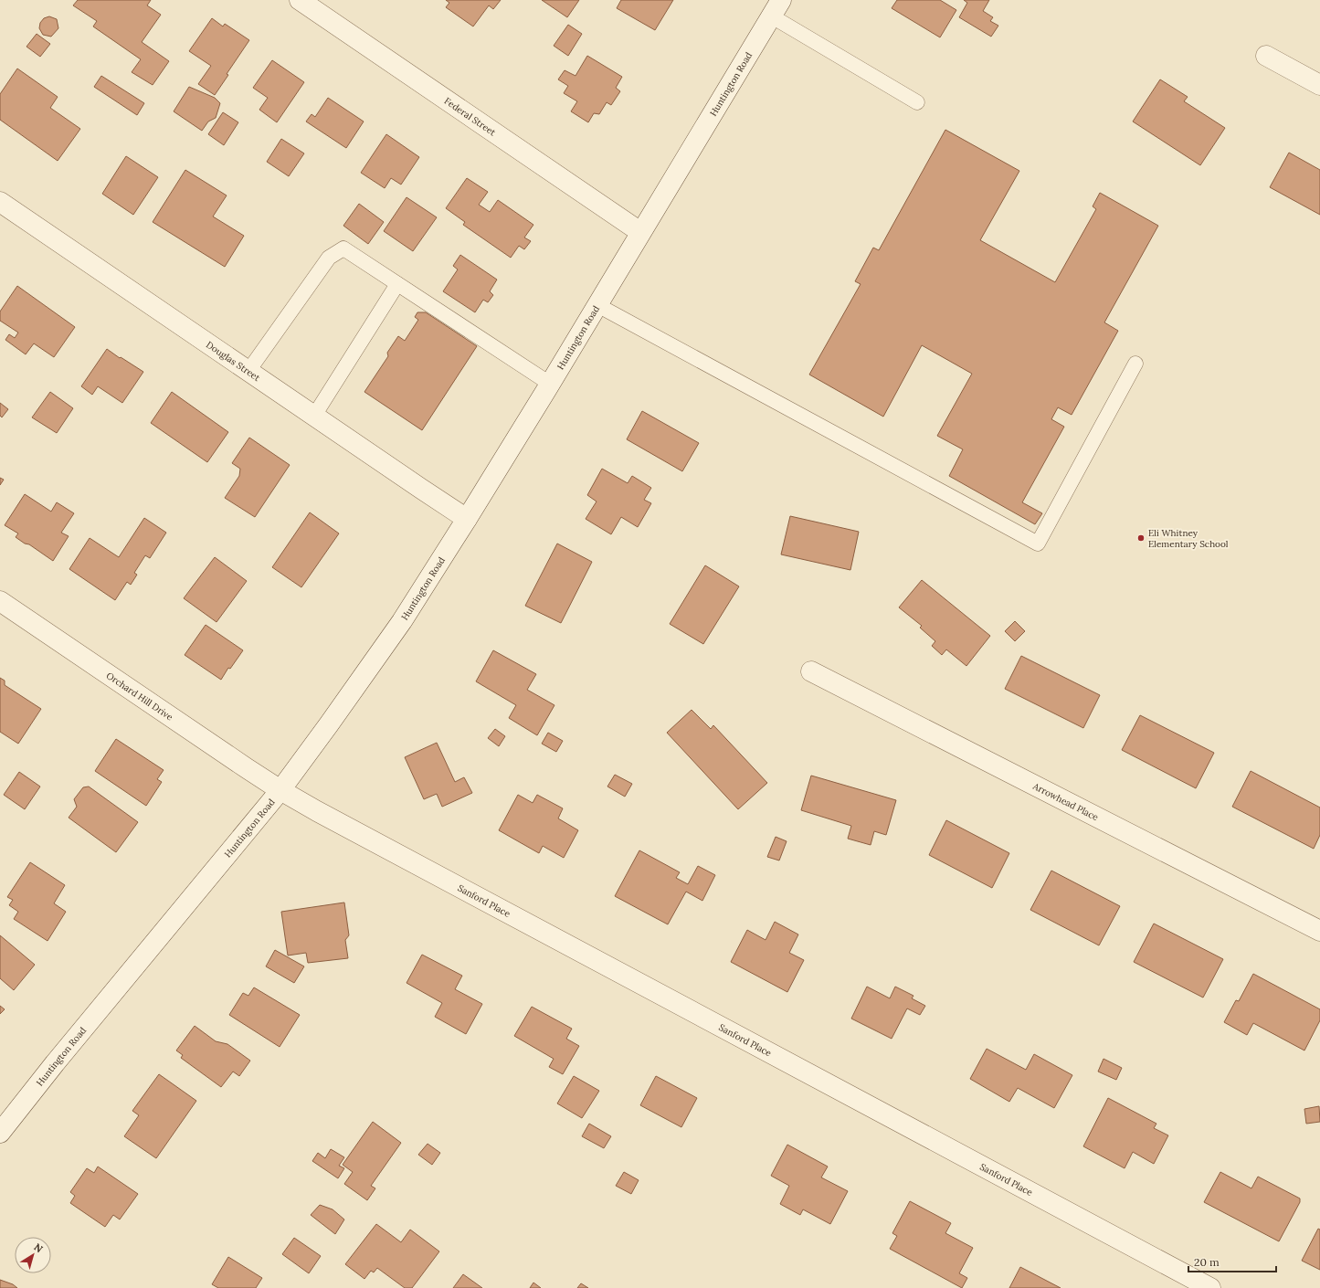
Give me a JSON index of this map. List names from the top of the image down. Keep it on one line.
{"streets":{"street":["Huntington Road","Federal Street","Douglas Street","Orchard Hill Drive","Arrowhead Place","Sanford Place"]},"crossings":[["Huntington Road","Federal Street"],["Huntington Road","Douglas Street"],["Huntington Road","Orchard Hill Drive"],["Huntington Road","Sanford Place"],["Orchard Hill Drive","Sanford Place"]],"places":["Eli Whitney Elementary School"],"scale_bar":"20 m","north":"top right"}
